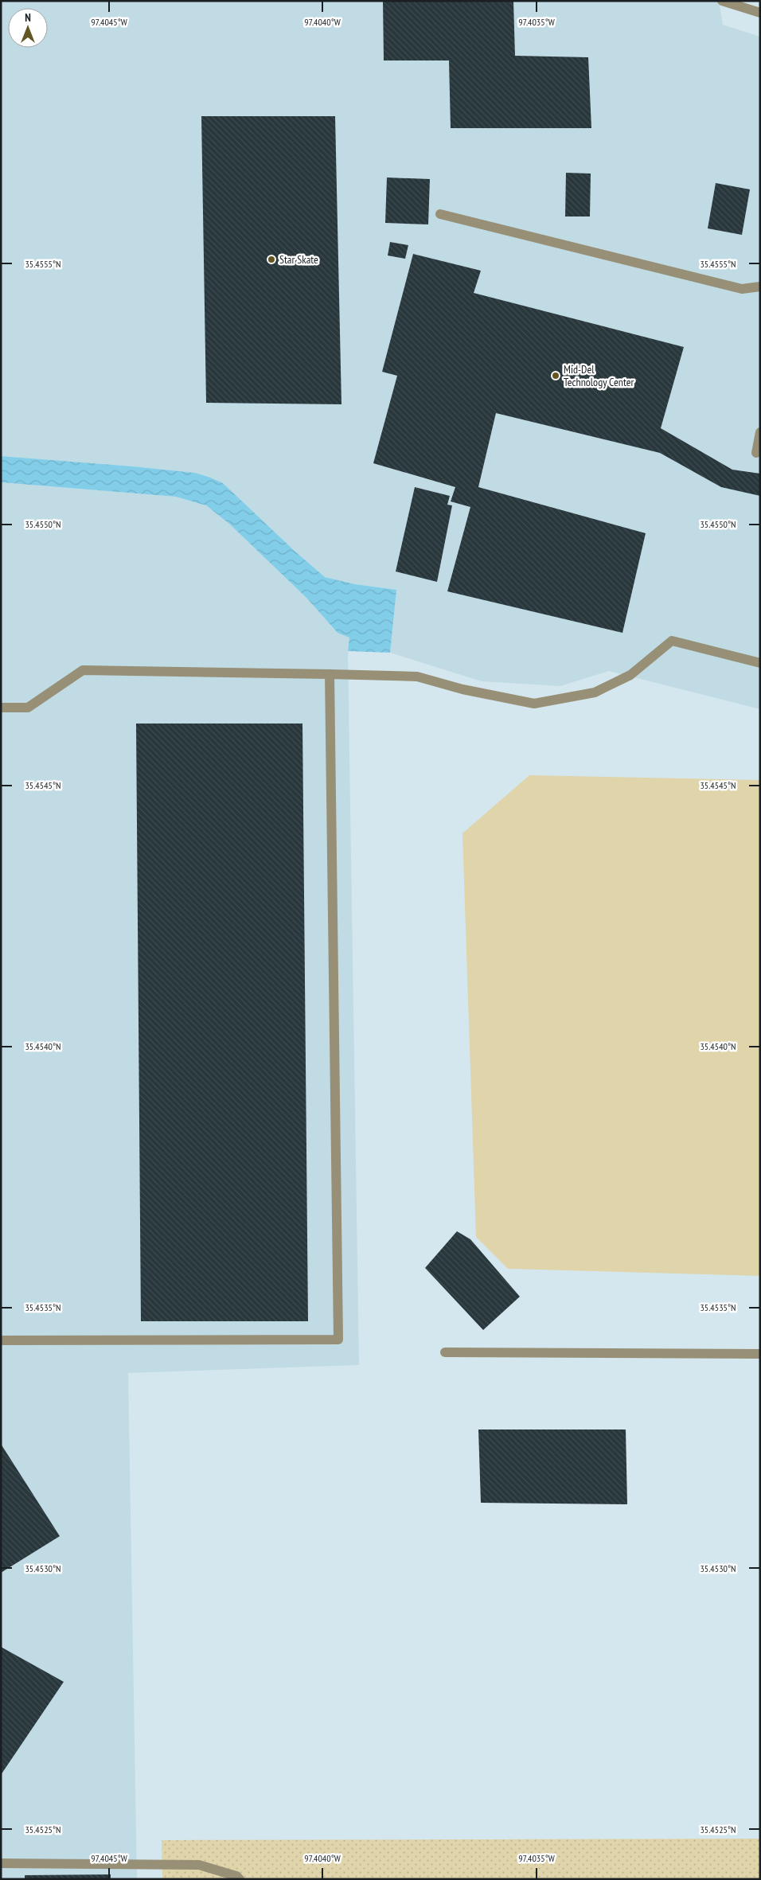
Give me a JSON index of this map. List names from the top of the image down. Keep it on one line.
{"places":["Star Skate","Mid-Del Technology Center"],"north":"top","coordinates":["97.4045°W","97.4040°W","97.4035°W","35.4555°N","35.4550°N","35.4545°N","35.4540°N","35.4535°N","35.4530°N","35.4525°N"]}
